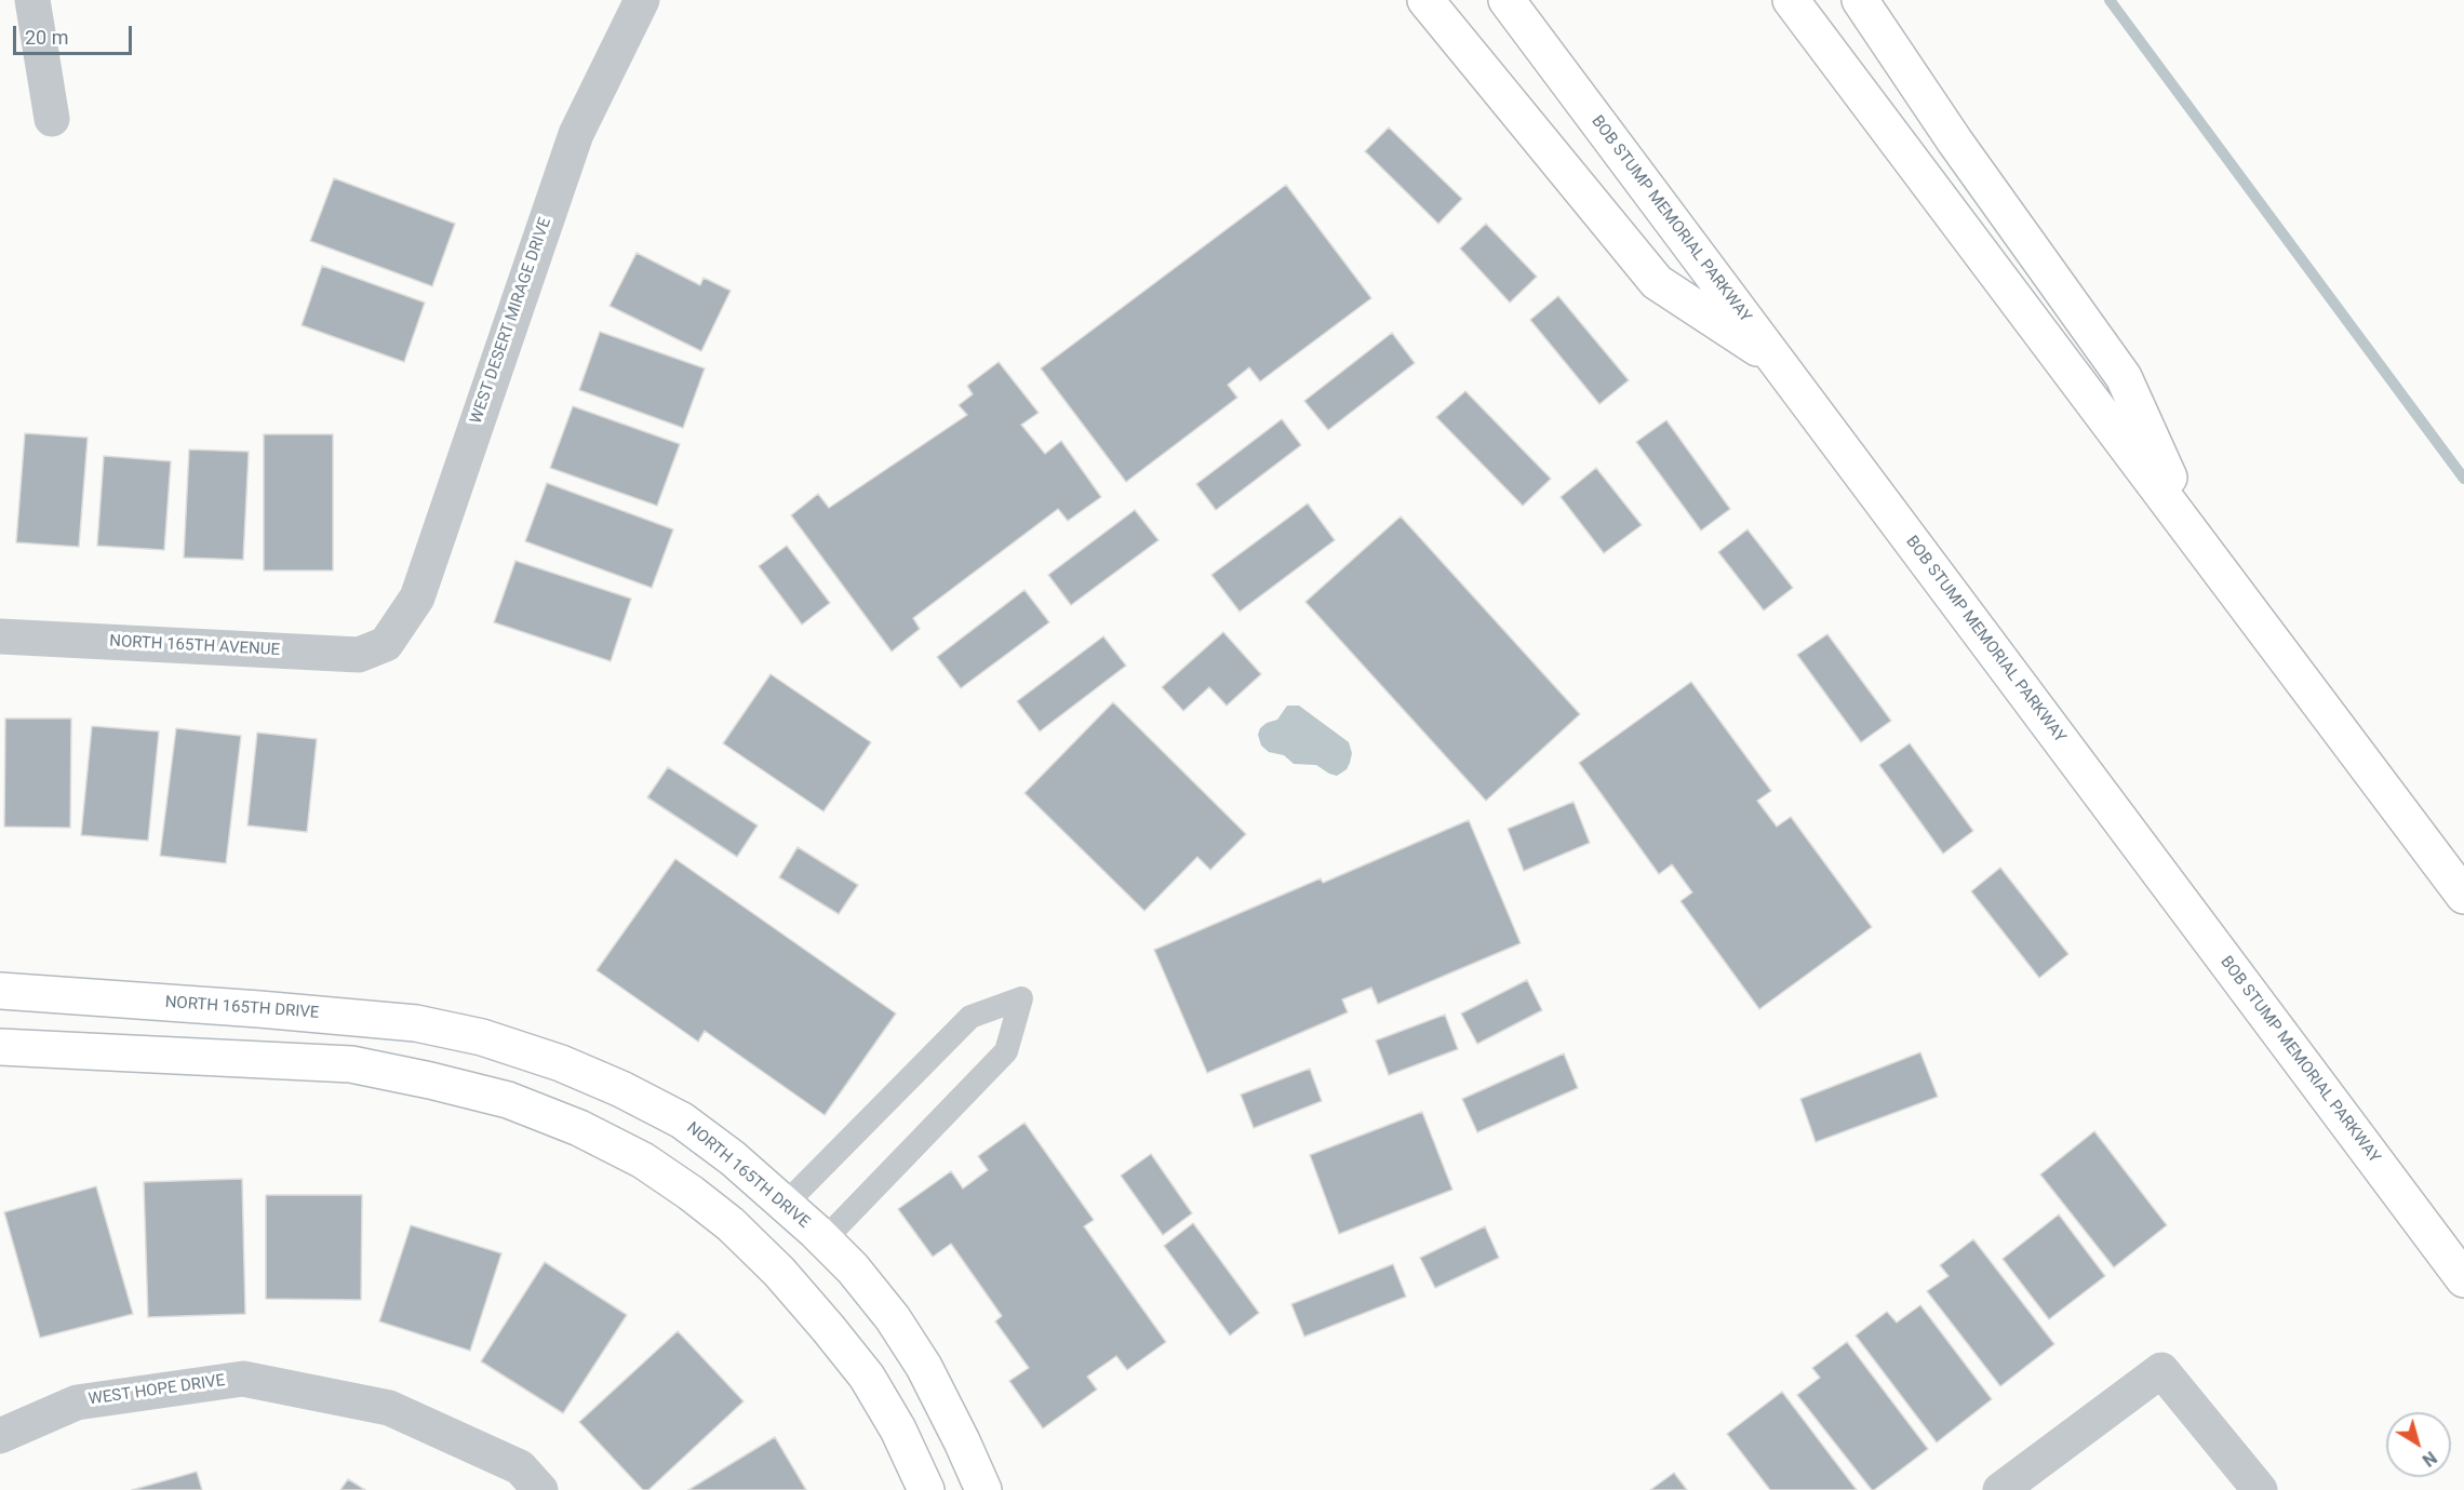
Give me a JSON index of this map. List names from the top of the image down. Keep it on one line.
{"streets":{"main road":["BOB STUMP MEMORIAL PARKWAY","NORTH 165TH DRIVE"],"street":["WEST DESERT MIRAGE DRIVE","NORTH 165TH AVENUE","WEST HOPE DRIVE"]},"crossings":[["WEST DESERT MIRAGE DRIVE","NORTH 165TH AVENUE"]],"scale_bar":"20 m","north":"bottom right"}
